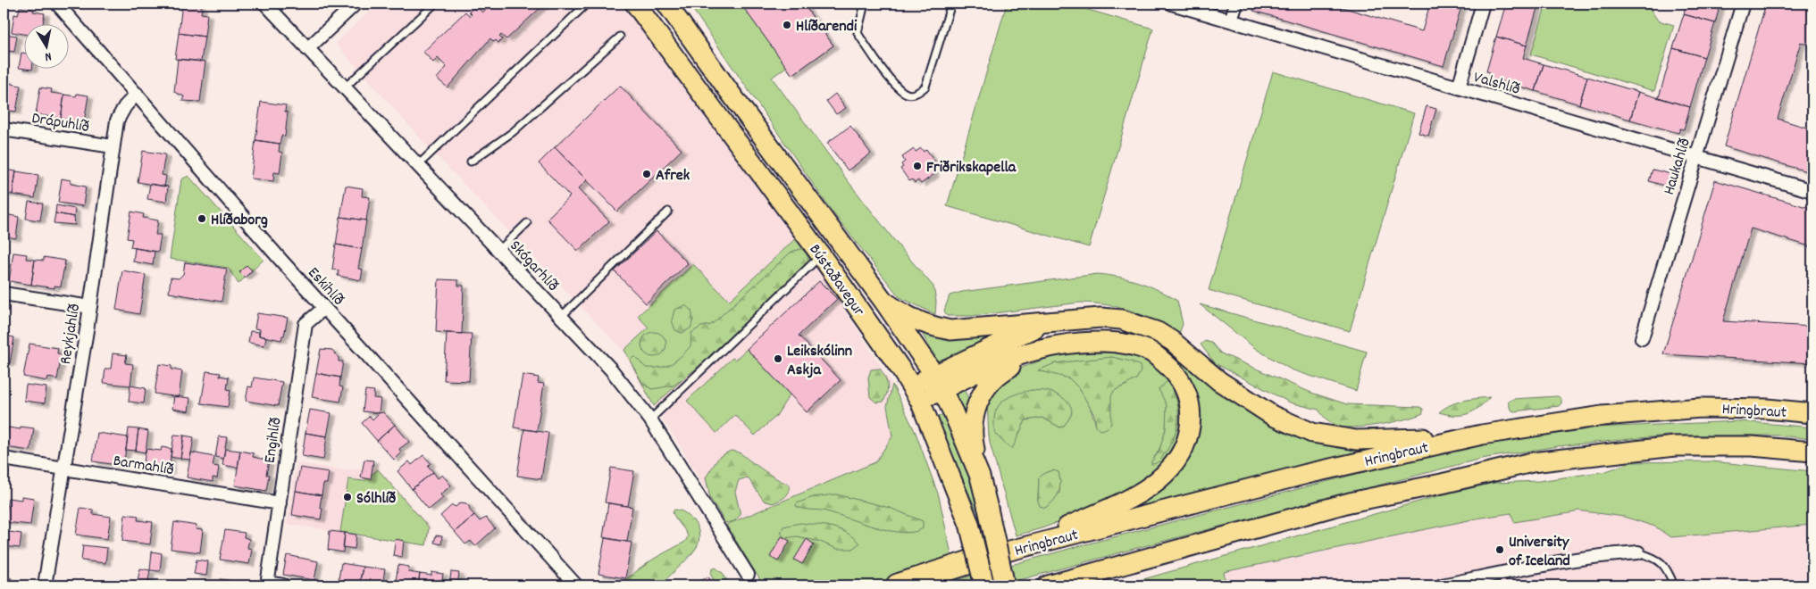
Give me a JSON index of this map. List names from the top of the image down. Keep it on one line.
{"streets":{"main road":["Bústaðavegur","Hringbraut"],"street":["Valshlíð","Drápuhlíð","Haukahlíð","Skógarhlíð","Eskihlíð","Reykjahlíð","Engihlíð","Barmahlíð"]},"crossings":[["Valshlíð","Haukahlíð"],["Drápuhlíð","Reykjahlíð"],["Eskihlíð","Reykjahlíð"],["Eskihlíð","Engihlíð"],["Reykjahlíð","Barmahlíð"],["Engihlíð","Barmahlíð"]],"places":["Hlíðarendi","Friðrikskapella","Afrek","Hlíðaborg","Leikskólinn Askja","Sólhlíð","University of Iceland"],"north":"bottom"}
